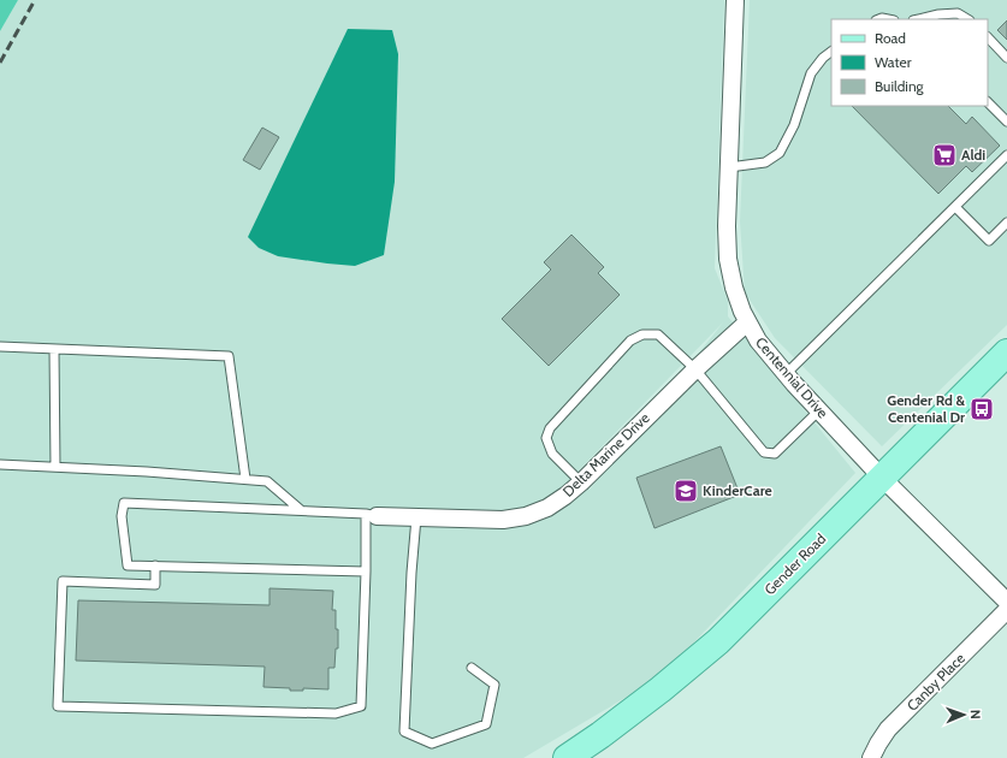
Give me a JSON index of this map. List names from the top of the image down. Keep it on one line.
{"streets":{"main road":["Gender Road"],"street":["Centennial Drive","Delta Marine Drive","Canby Place"]},"crossings":[["Centennial Drive","Delta Marine Drive"],["Centennial Drive","Gender Road"]],"places":{"supermarket":["Aldi"],"bus stop":["Gender Rd & Centenial Dr"],"school or university":["KinderCare"]},"legend":["Road","Water","Building"],"north":"right"}
